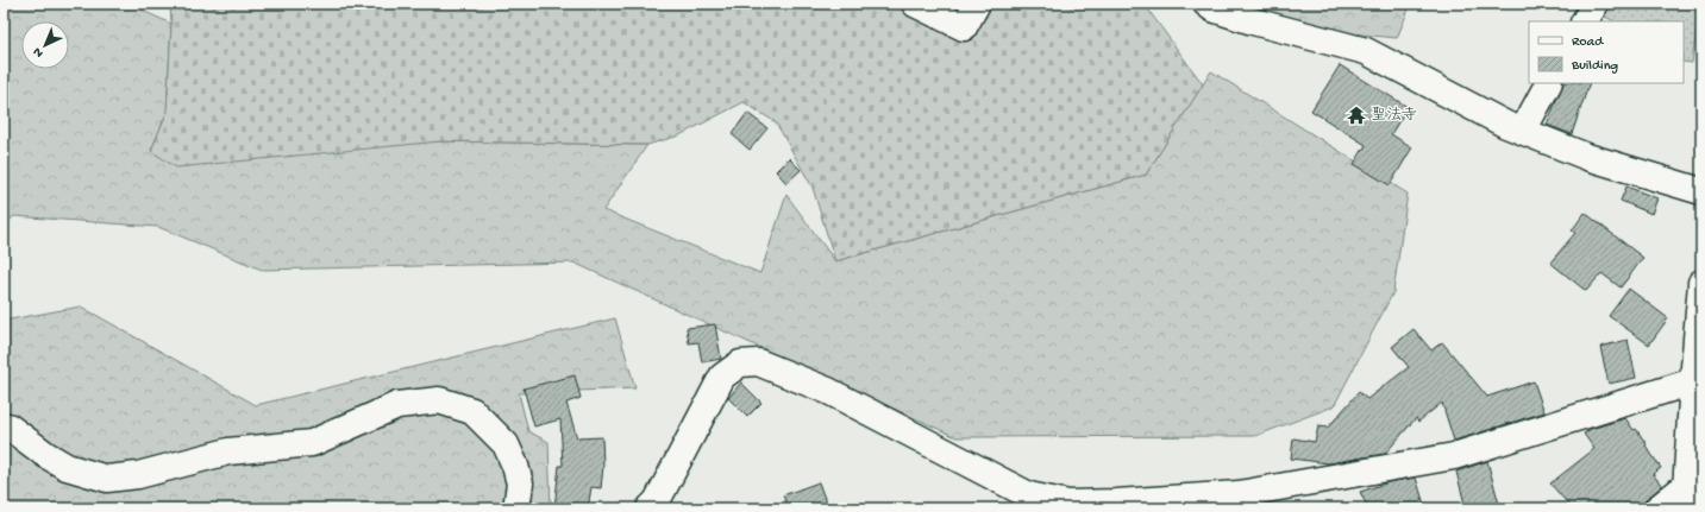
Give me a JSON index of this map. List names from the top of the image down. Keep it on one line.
{"places":{"temple":["聖法寺"]},"legend":["Road","Building"],"north":"bottom left"}
